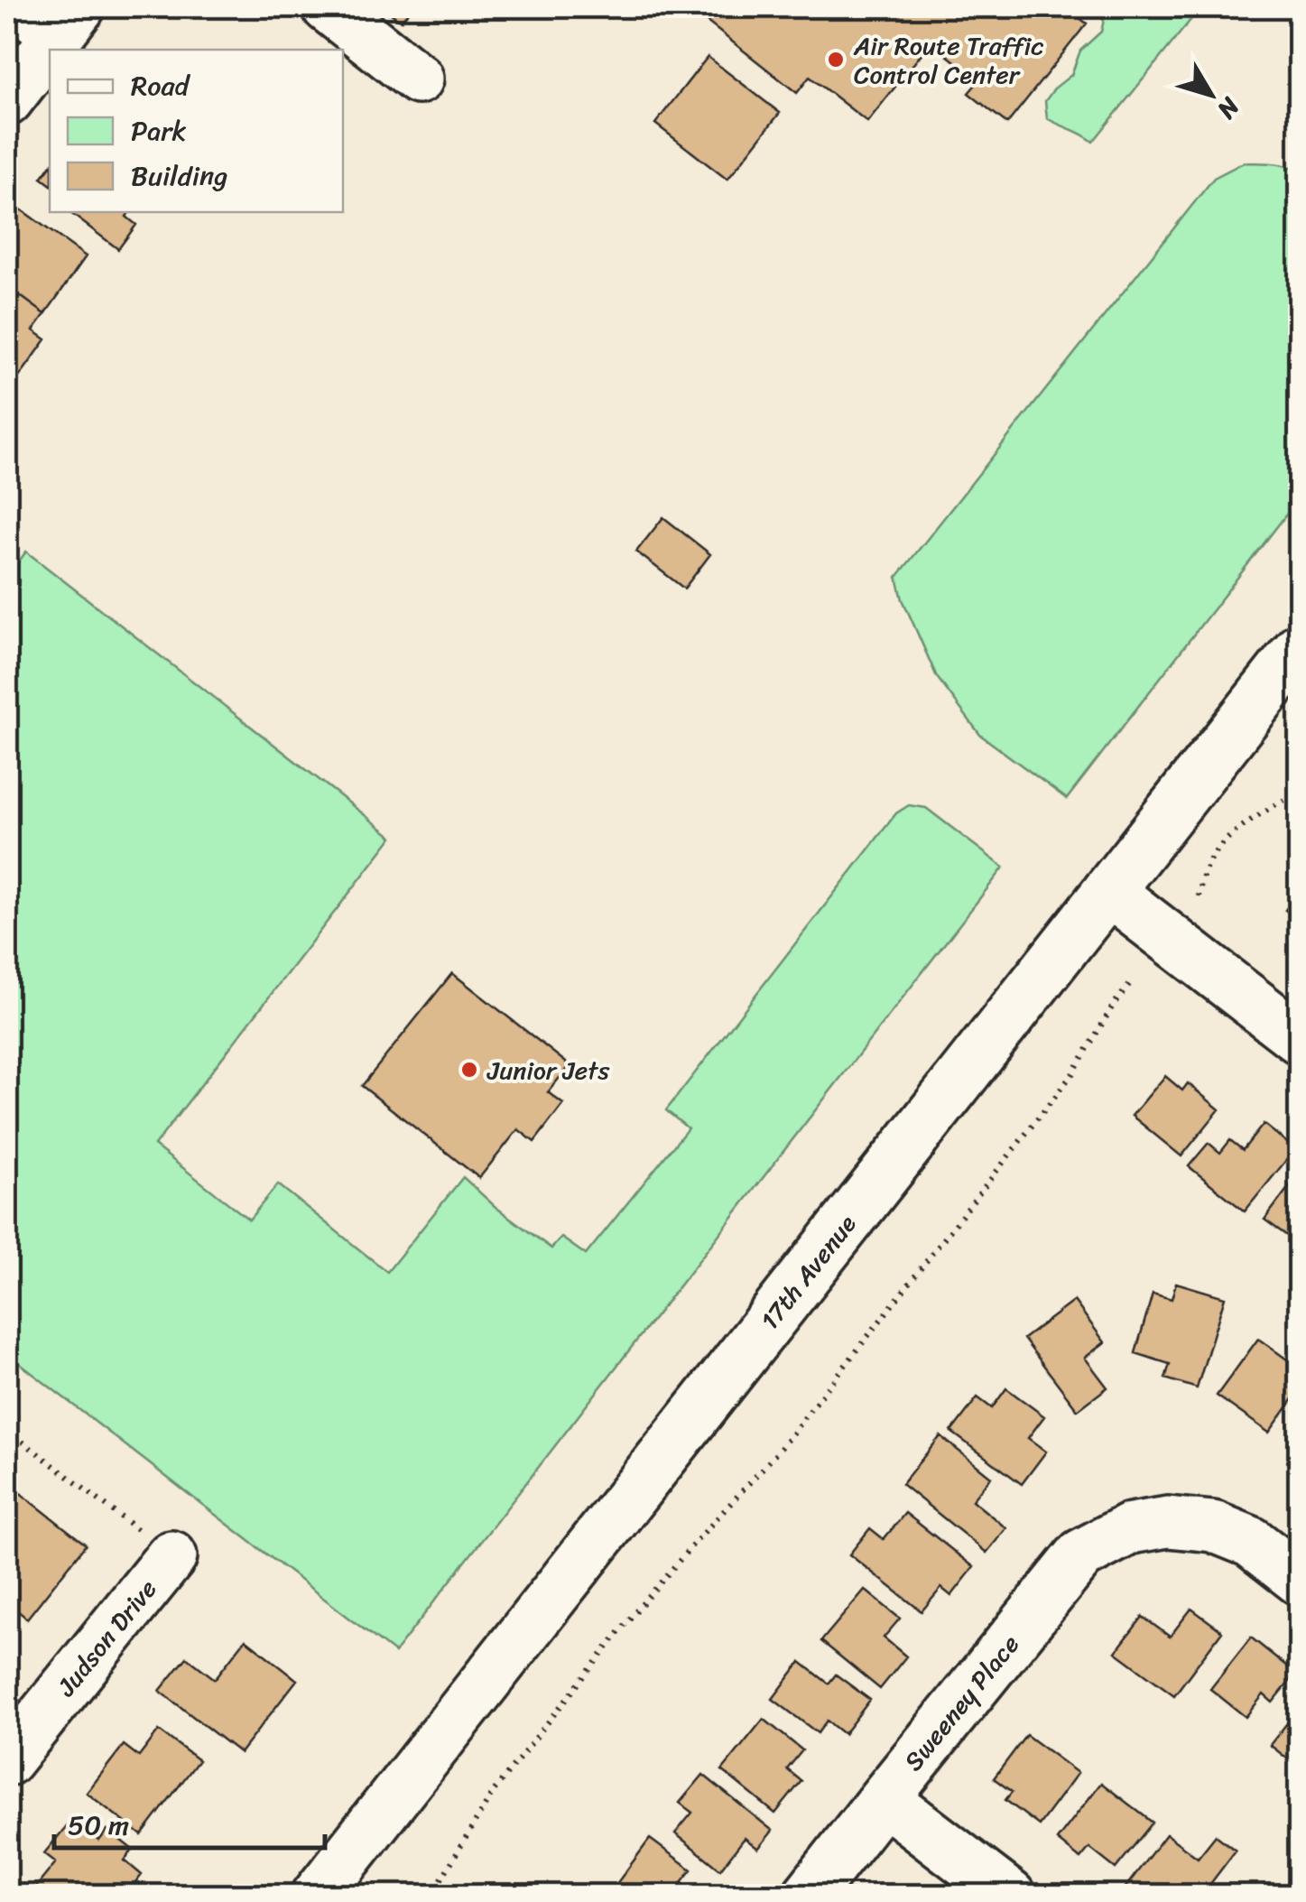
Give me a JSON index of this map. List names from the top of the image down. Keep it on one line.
{"streets":{"main road":["17th Avenue","Judson Drive","Sweeney Place"]},"places":["Air Route Traffic Control Center","Junior Jets"],"legend":["Road","Park","Building"],"scale_bar":"50 m","north":"bottom right"}
